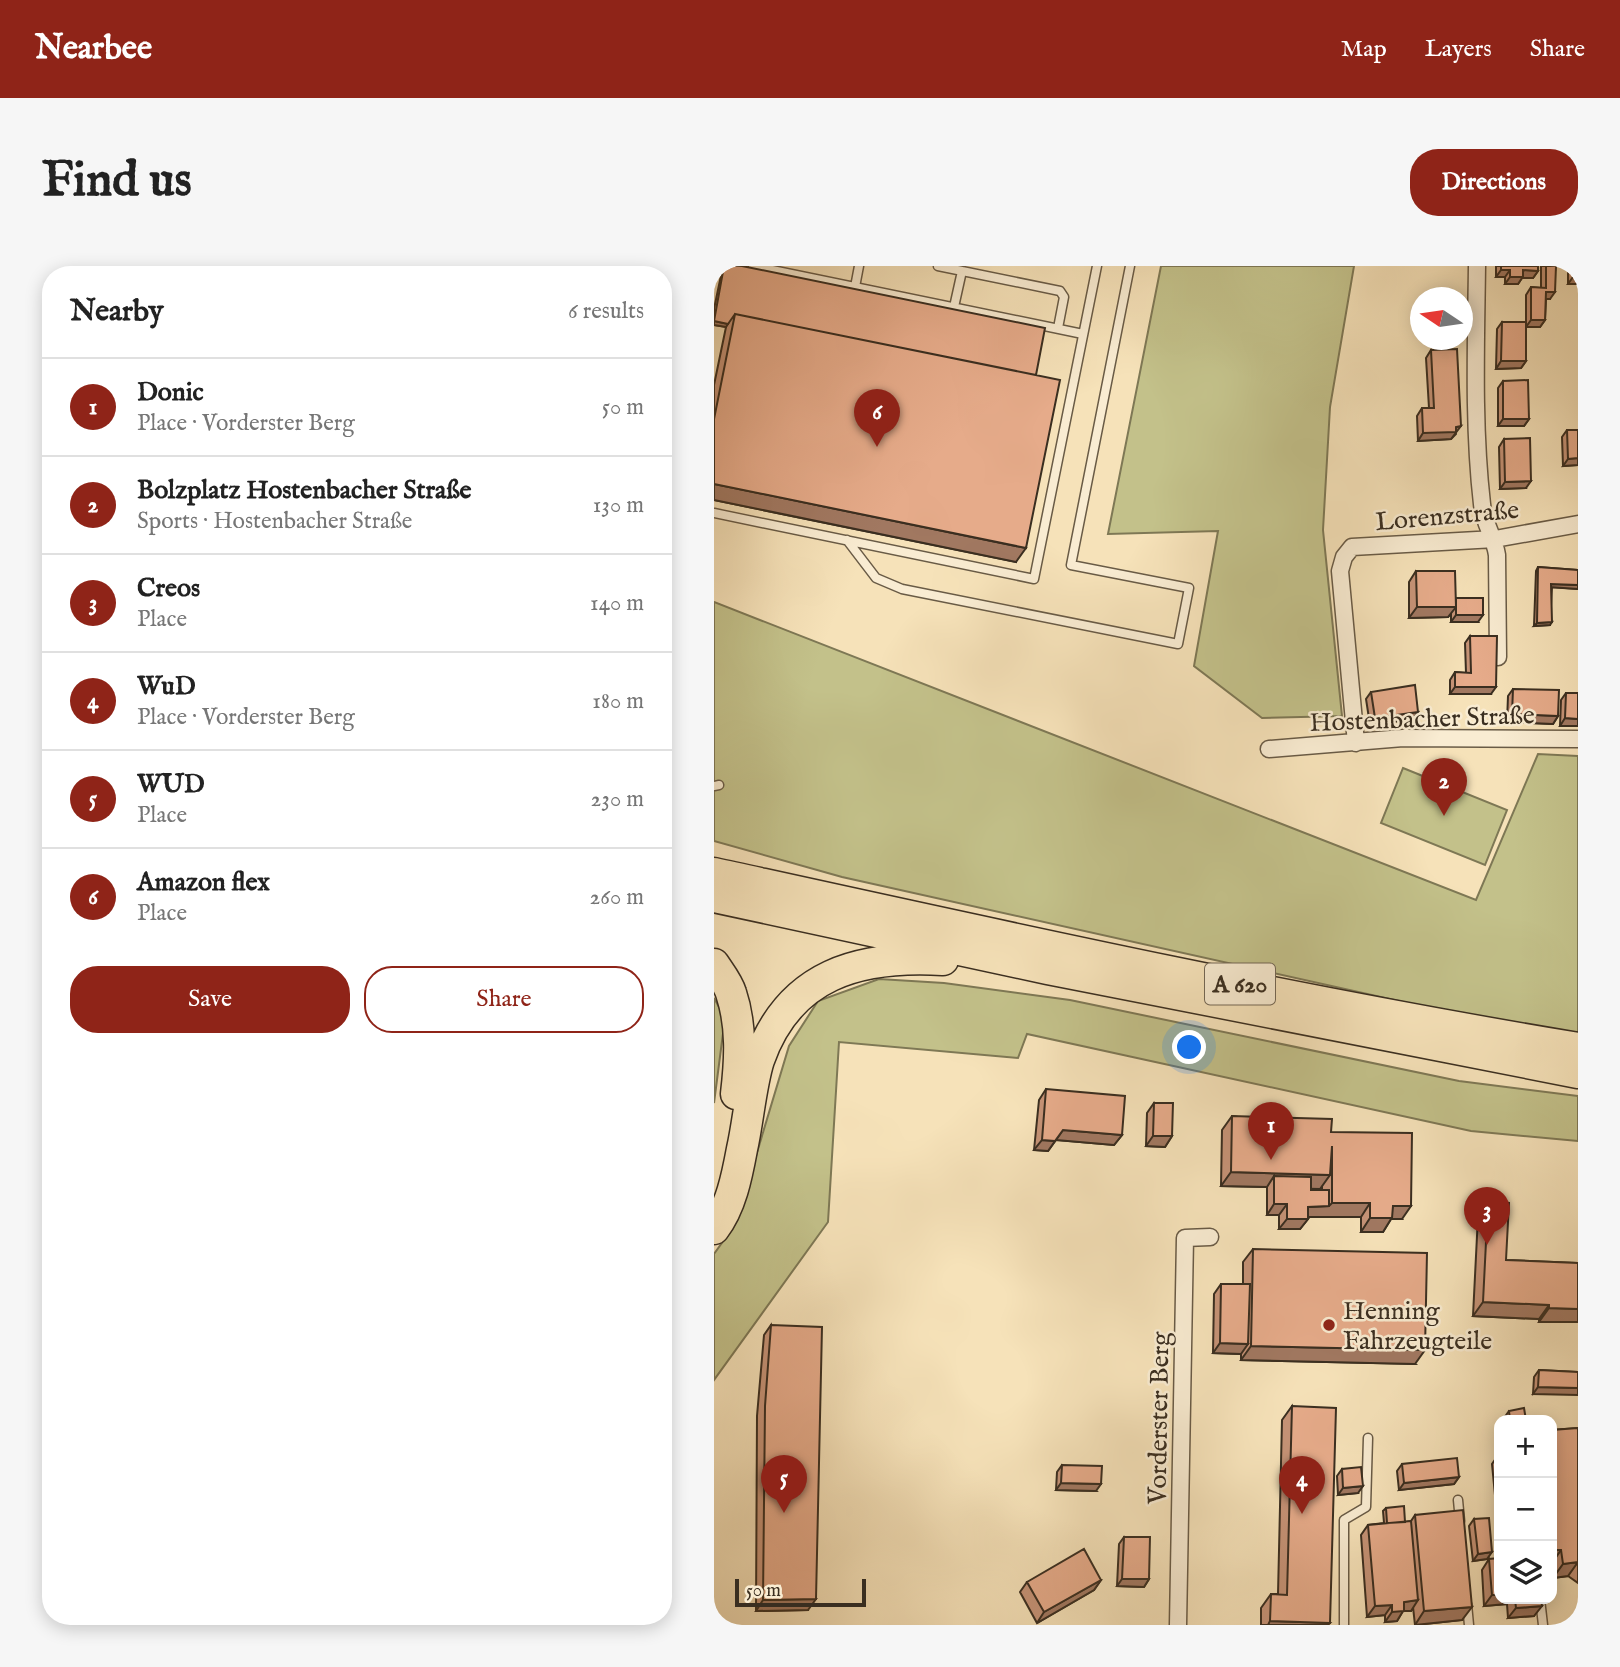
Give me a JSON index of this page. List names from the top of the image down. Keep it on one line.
{"streets":{"highway":["A 620"],"street":["Lorenzstraße","Hostenbacher Straße","Vorderster Berg"]},"crossings":[["Lorenzstraße","Hostenbacher Straße"]],"places":["Henning Fahrzeugteile"],"scale_bar":"50 m","north":"left","page":{"header":"Nearbee","nav":["Map","Layers","Share"],"buttons":["Directions",["Save","Share"]],"title":"Find us","heading":["Nearby","6 results"],"list":[{"mark":"1","name":"Donic","note":"Place · Vorderster Berg","value":"50 m"},{"mark":"2","name":"Bolzplatz Hostenbacher Straße","note":"Sports · Hostenbacher Straße","value":"130 m"},{"mark":"3","name":"Creos","note":"Place","value":"140 m"},{"mark":"4","name":"WuD","note":"Place · Vorderster Berg","value":"180 m"},{"mark":"5","name":"WUD","note":"Place","value":"230 m"},{"mark":"6","name":"Amazon flex","note":"Place","value":"260 m"}],"pins":["6","2","1","3","5","4"],"map_buttons":["+","−"],"scale":"50 m"}}
